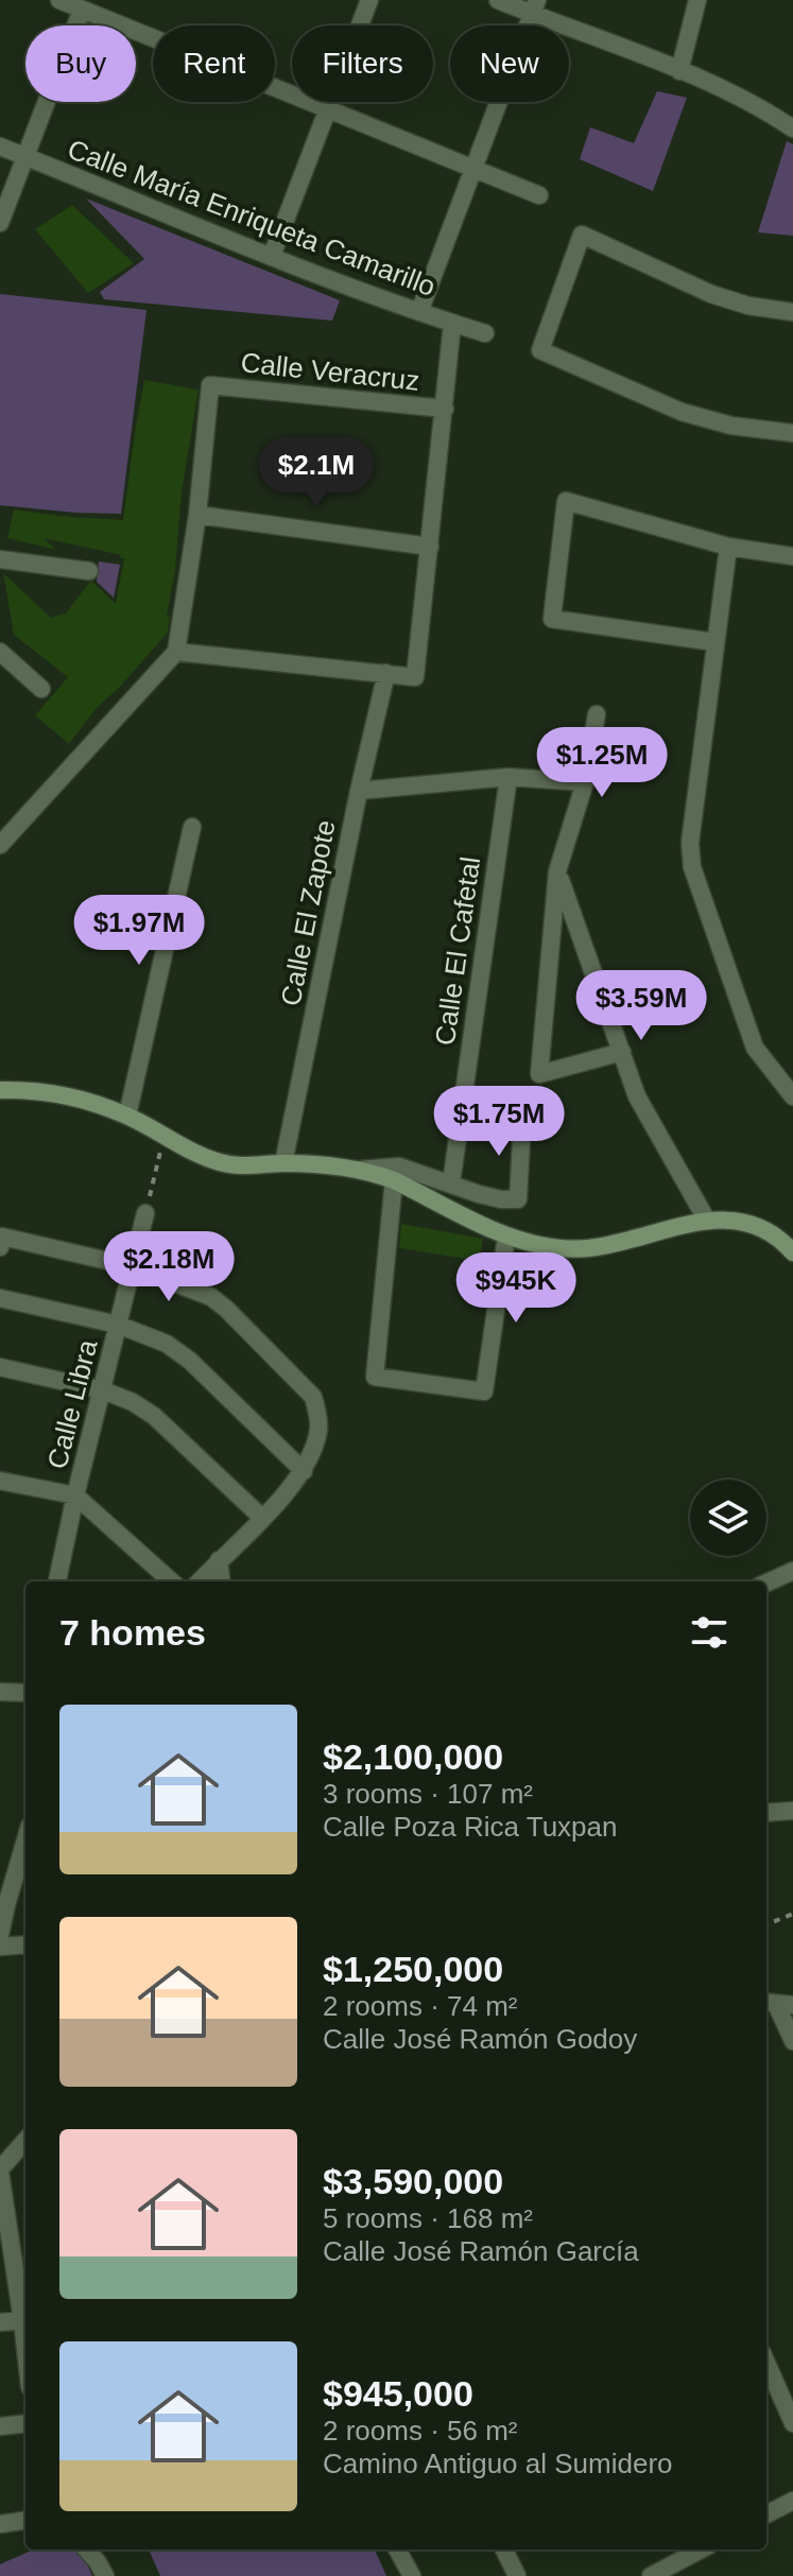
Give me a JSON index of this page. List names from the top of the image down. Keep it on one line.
{"streets":{"street":["Calle María Enriqueta Camarillo","Calle Veracruz","Calle El Zapote","Calle El Cafetal","Calle Libra"]},"page":{"chip":["Buy","Rent","Filters","New"],"price":["$2.1M","$1.25M","$1.97M","$3.59M","$1.75M","$2.18M","$945K"],"heading":"7 homes","list":[{"name":"$2,100,000","note":"3 rooms · 107 m² · Calle Poza Rica Tuxpan"},{"name":"$1,250,000","note":"2 rooms · 74 m² · Calle José Ramón Godoy"},{"name":"$3,590,000","note":"5 rooms · 168 m² · Calle José Ramón García"},{"name":"$945,000","note":"2 rooms · 56 m² · Camino Antiguo al Sumidero"}]}}
